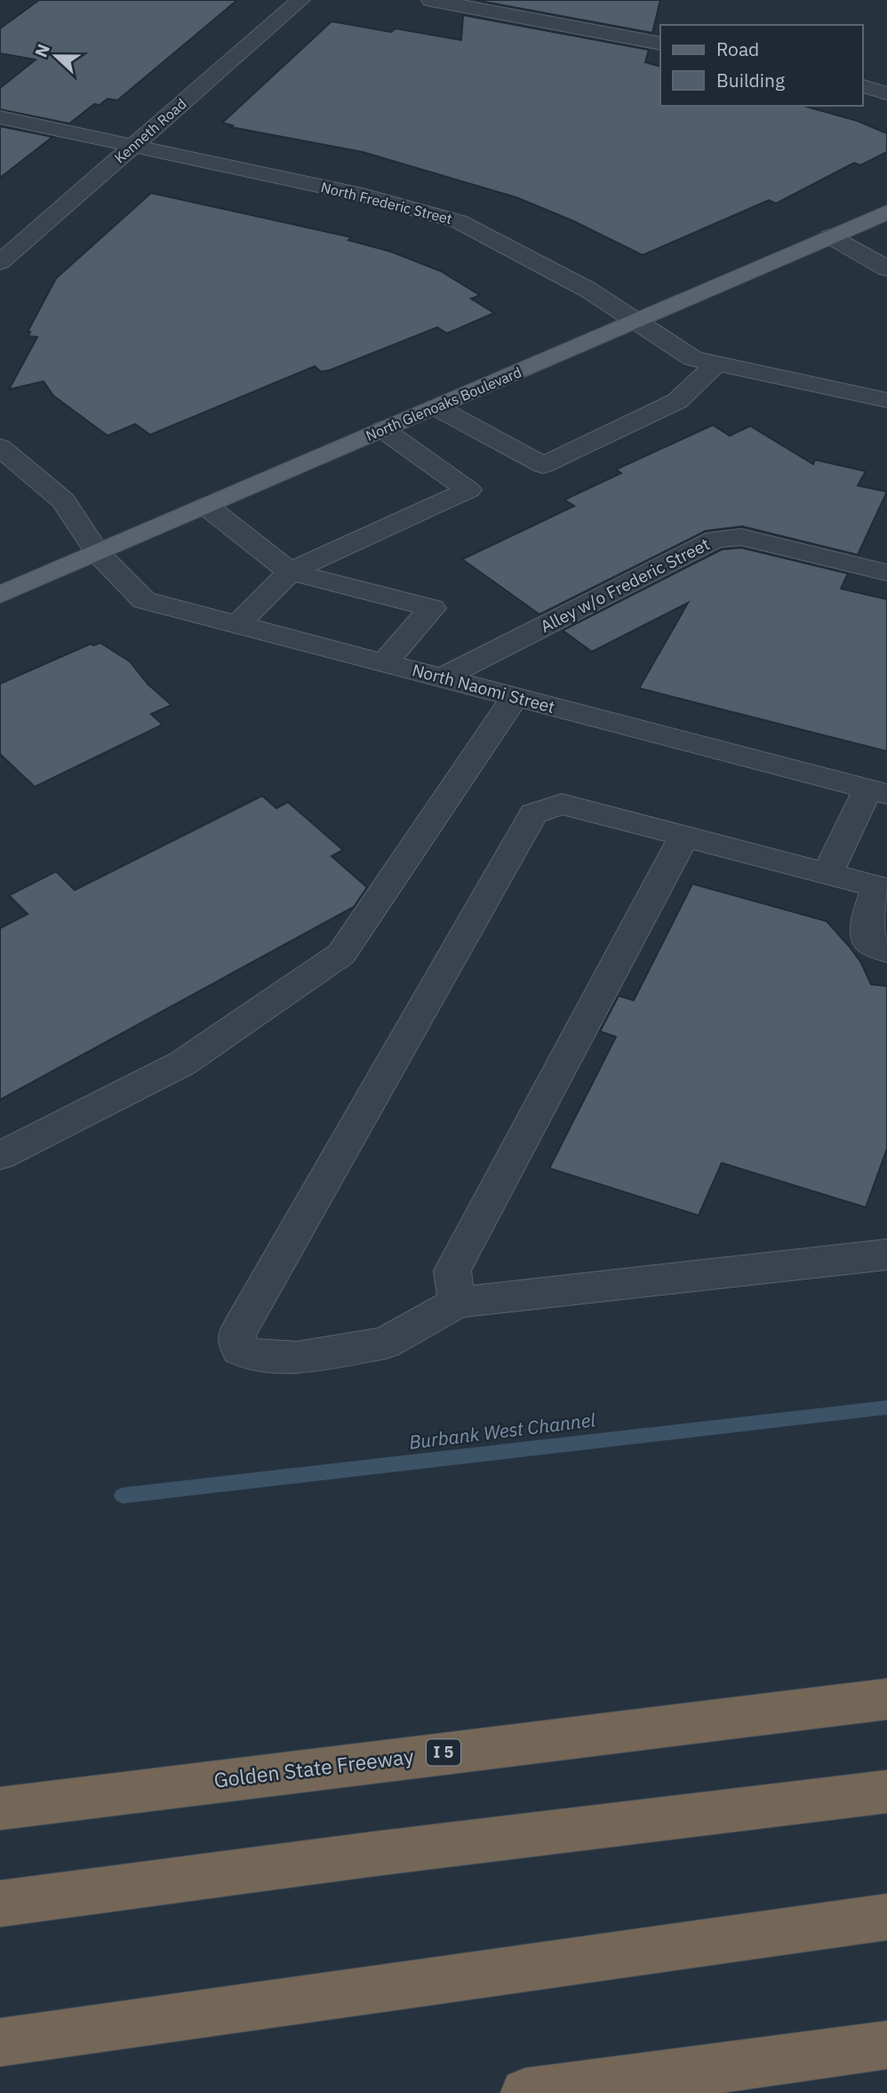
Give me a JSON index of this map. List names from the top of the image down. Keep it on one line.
{"streets":{"highway":["I 5","Golden State Freeway"],"main road":["North Glenoaks Boulevard"],"street":["Kenneth Road","North Frederic Street","Alley w/o Frederic Street","North Naomi Street"]},"crossings":[["Kenneth Road","North Frederic Street"],["North Frederic Street","North Glenoaks Boulevard"],["North Glenoaks Boulevard","North Naomi Street"],["Alley w/o Frederic Street","North Naomi Street"]],"water":["Burbank West Channel"],"legend":["Road","Building"],"north":"left"}
